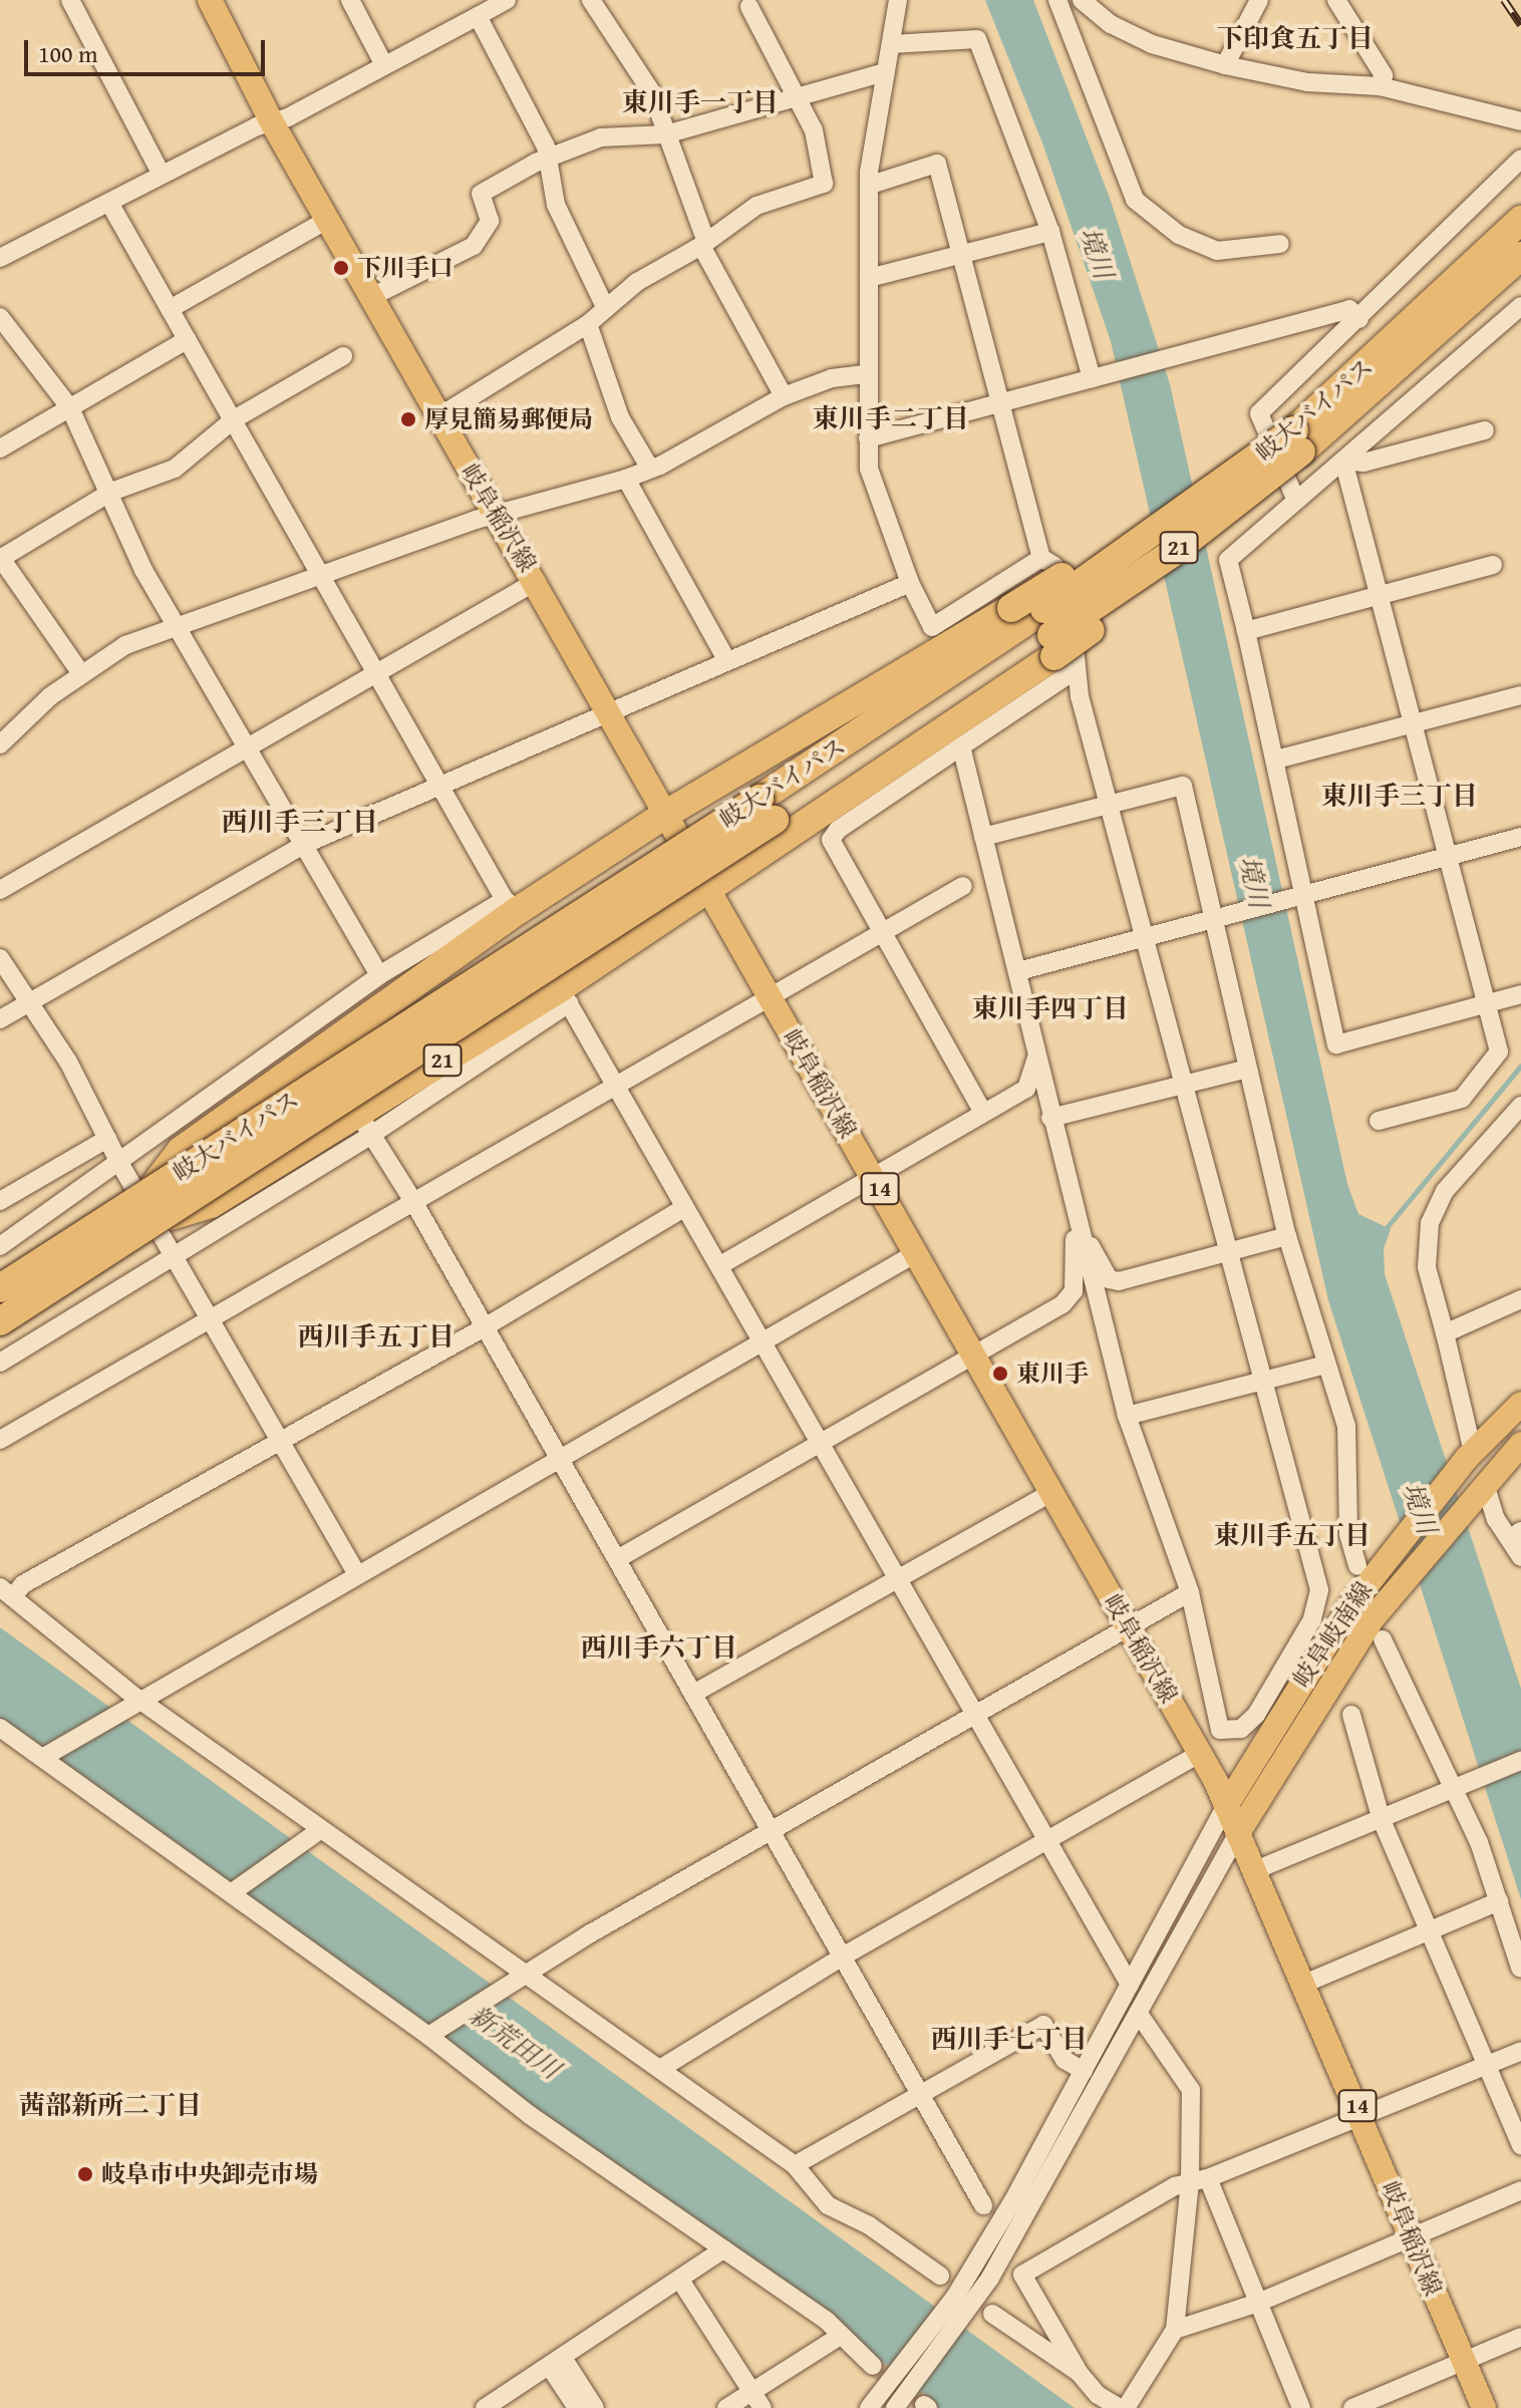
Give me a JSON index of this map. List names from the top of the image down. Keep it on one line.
{"streets":{"highway":["岐大バイパス","21"],"main road":["岐阜稲沢線","14","岐阜岐南線"]},"crossings":[["岐大バイパス","21"],["岐阜稲沢線","21"],["岐阜稲沢線","岐阜岐南線"]],"districts":["下印食五丁目","東川手一丁目","東川手二丁目","東川手三丁目","西川手三丁目","東川手四丁目","西川手五丁目","東川手五丁目","西川手六丁目","西川手七丁目","茜部新所二丁目"],"water":["境川","新荒田川"],"places":["下川手口","厚見簡易郵便局","東川手","岐阜市中央卸売市場"],"scale_bar":"100 m"}
